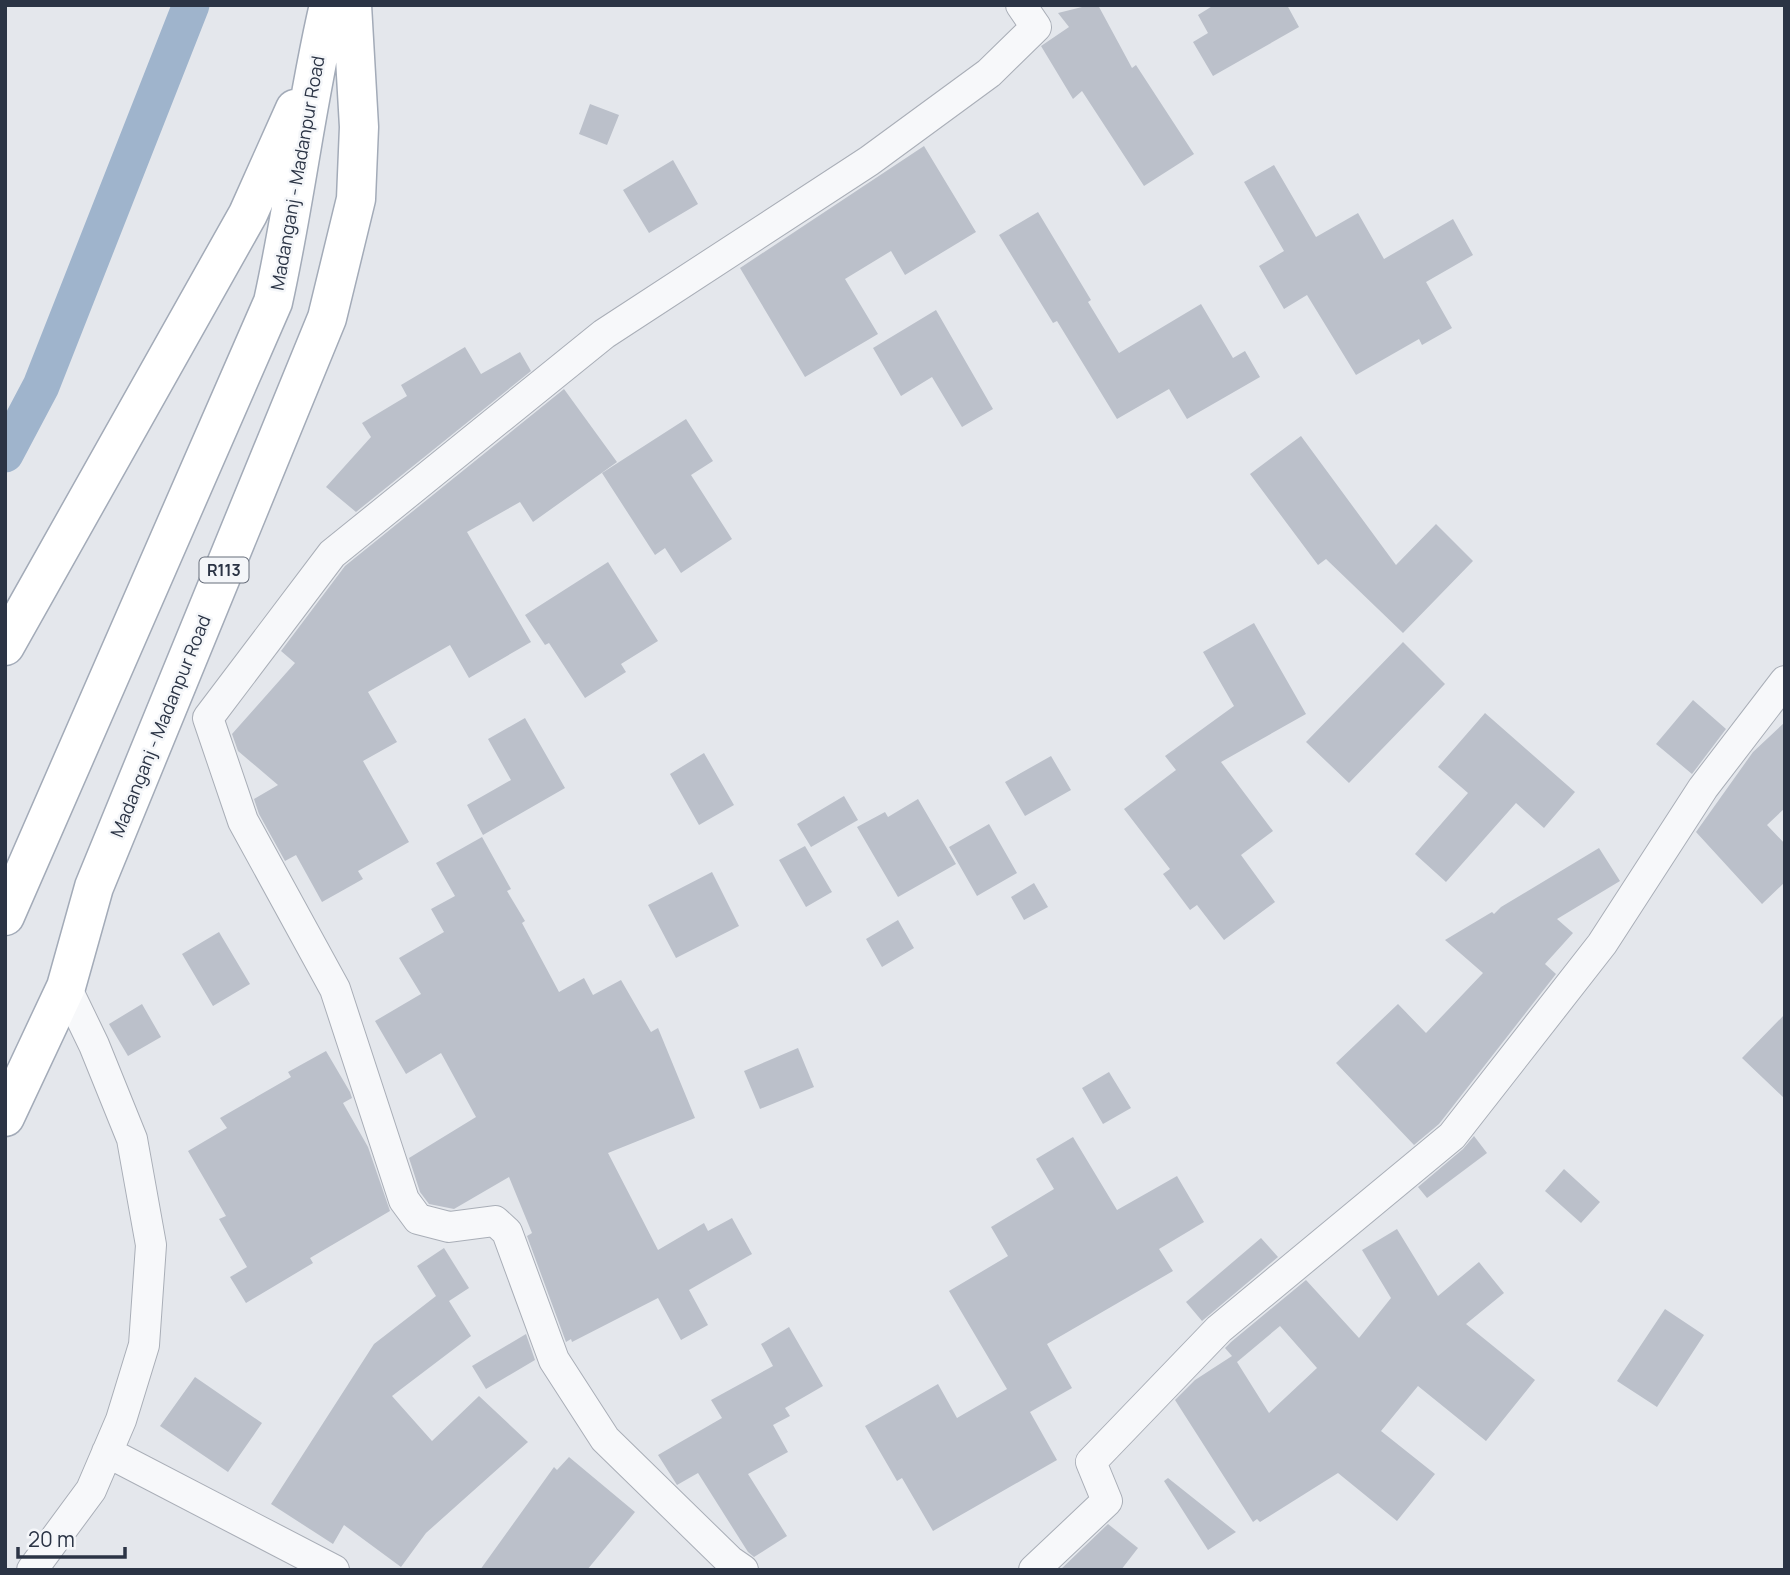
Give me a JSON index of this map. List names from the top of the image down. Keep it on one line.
{"streets":{"main road":["Madanganj - Madanpur Road","R113"]},"scale_bar":"20 m"}
